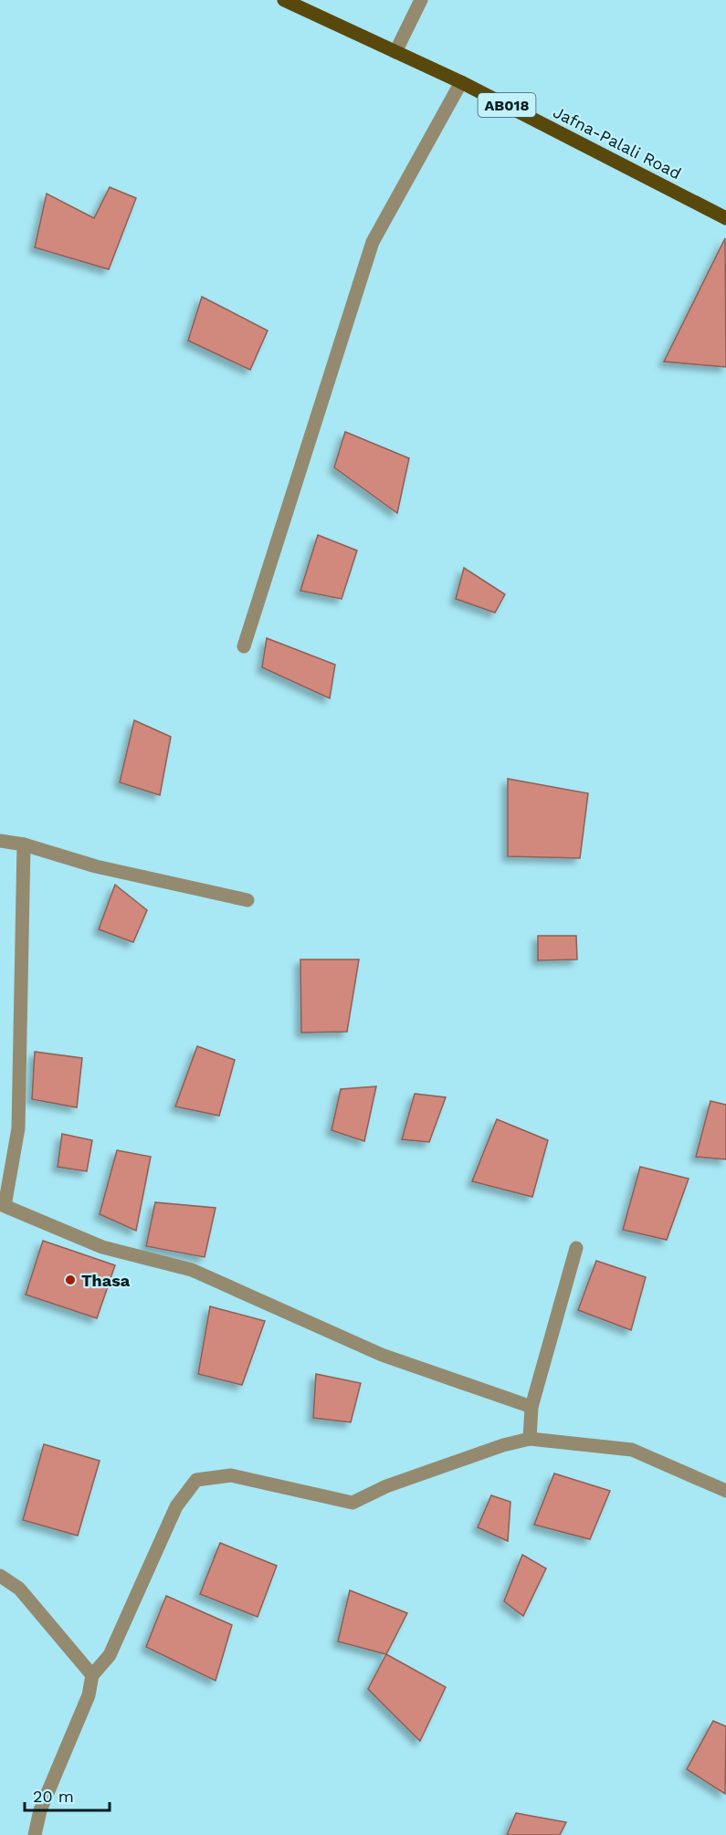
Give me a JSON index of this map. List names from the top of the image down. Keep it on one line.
{"streets":{"main road":["AB018","Jafna-Palali Road"]},"places":["Thasa"],"scale_bar":"20 m"}
